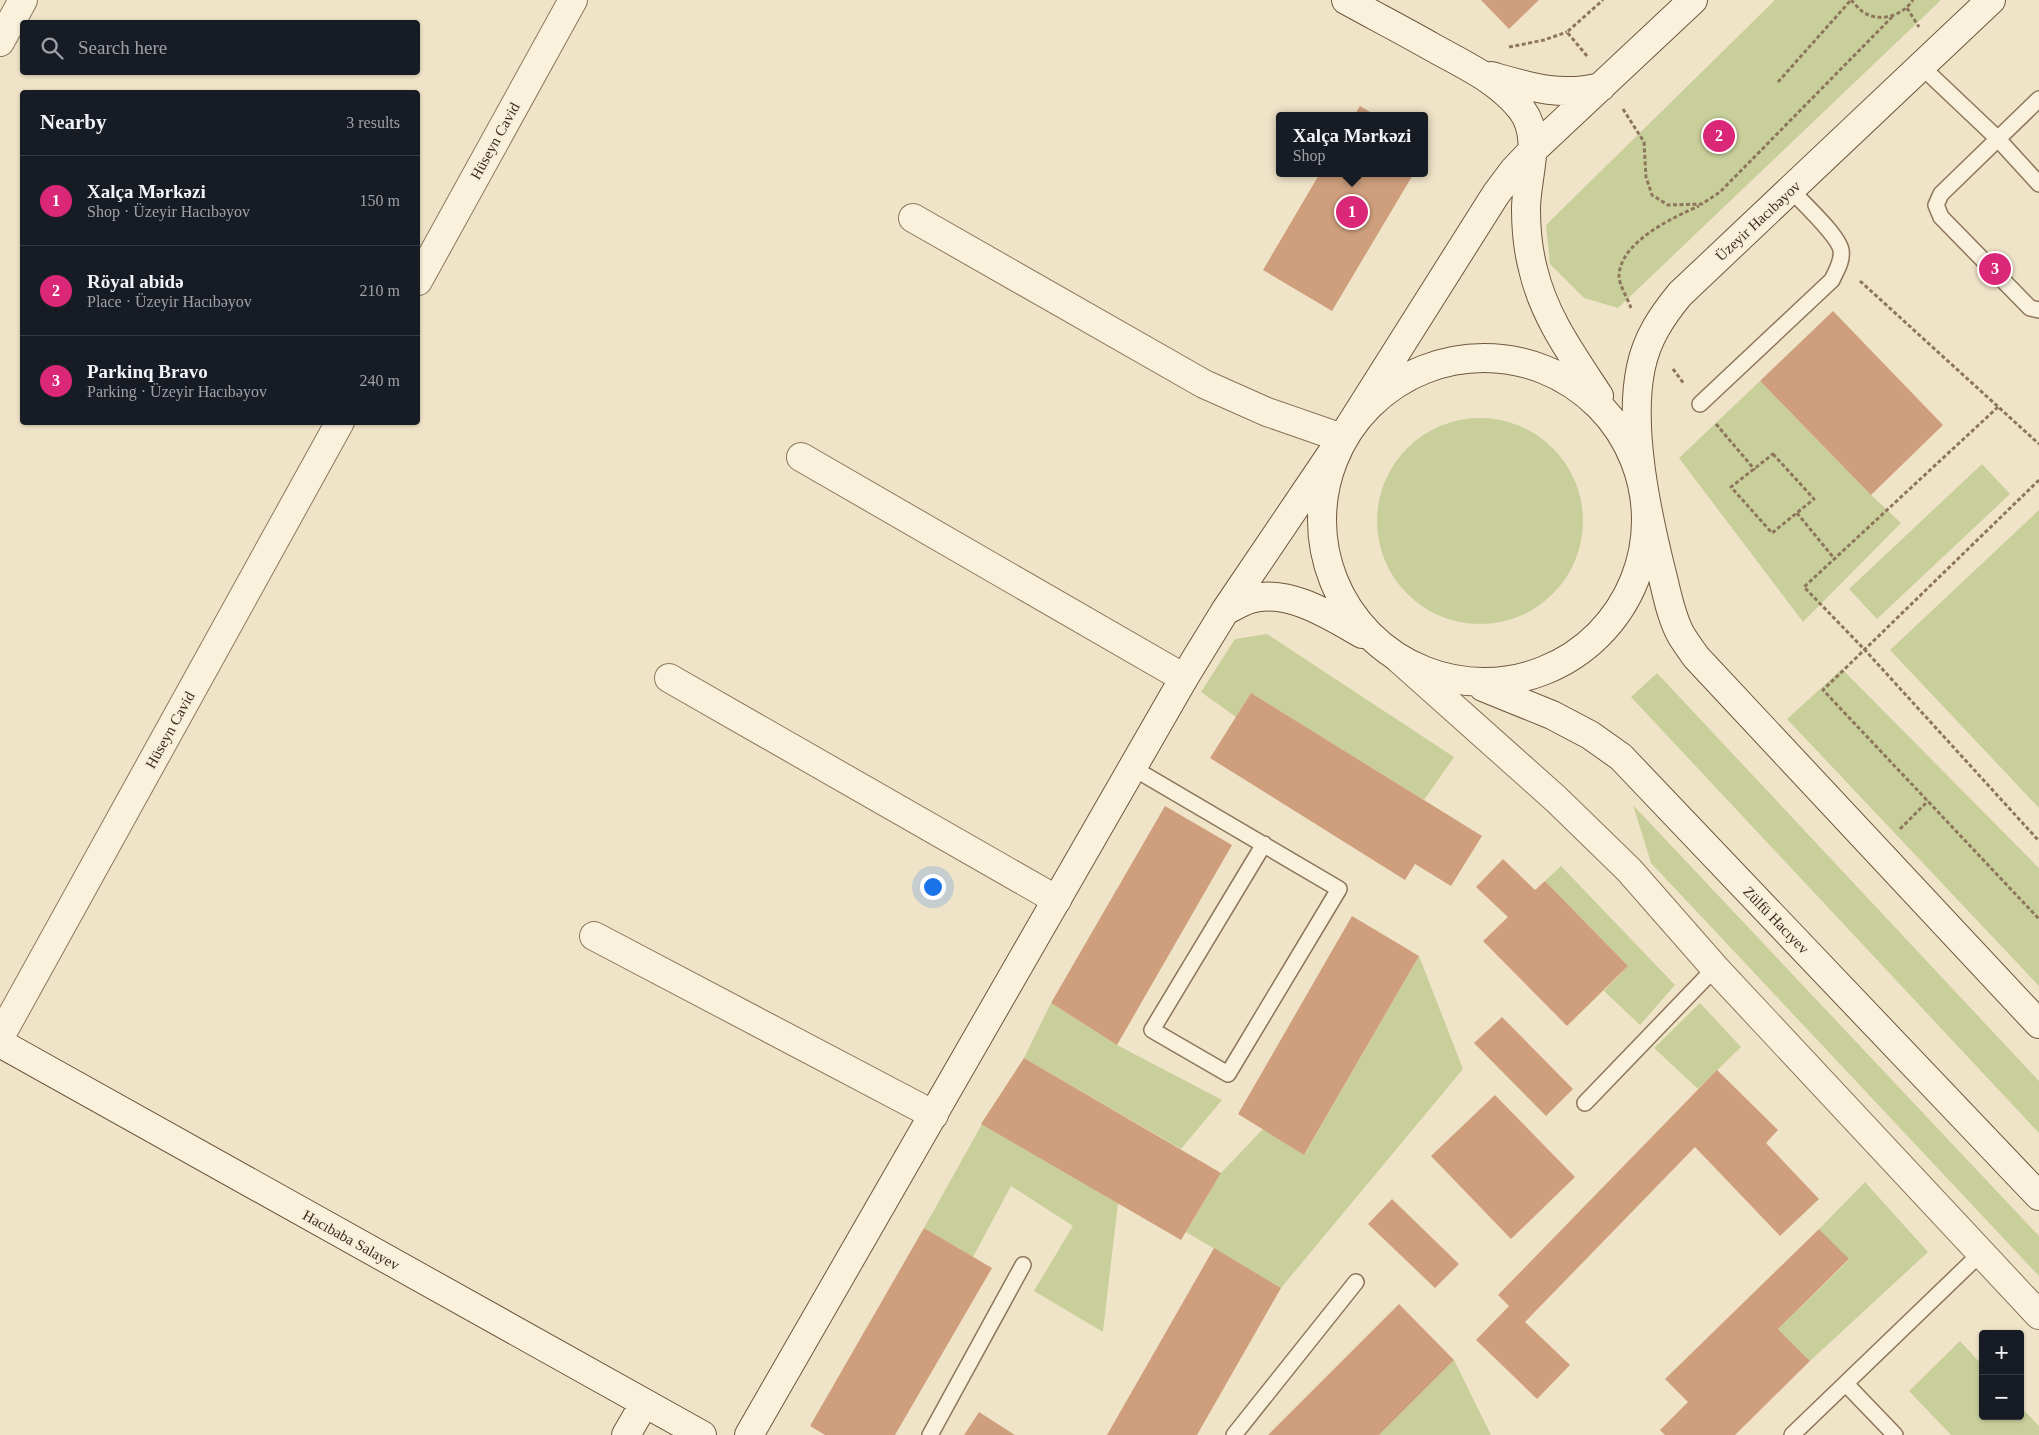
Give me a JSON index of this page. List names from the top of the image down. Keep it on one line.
{"streets":{"street":["Hüseyn Cavid","Üzeyir Hacıbəyov","Zülfü Hacıyev","Hacıbaba Salayev"]},"page":{"search":"Search here","heading":["Nearby","3 results"],"popup":["Xalça Mərkəzi","Shop"],"pins":["2","1","3"],"list":[{"mark":"1","name":"Xalça Mərkəzi","note":"Shop · Üzeyir Hacıbəyov","value":"150 m"},{"mark":"2","name":"Röyal abidə","note":"Place · Üzeyir Hacıbəyov","value":"210 m"},{"mark":"3","name":"Parkinq Bravo","note":"Parking · Üzeyir Hacıbəyov","value":"240 m"}],"map_buttons":["+","−"]}}
